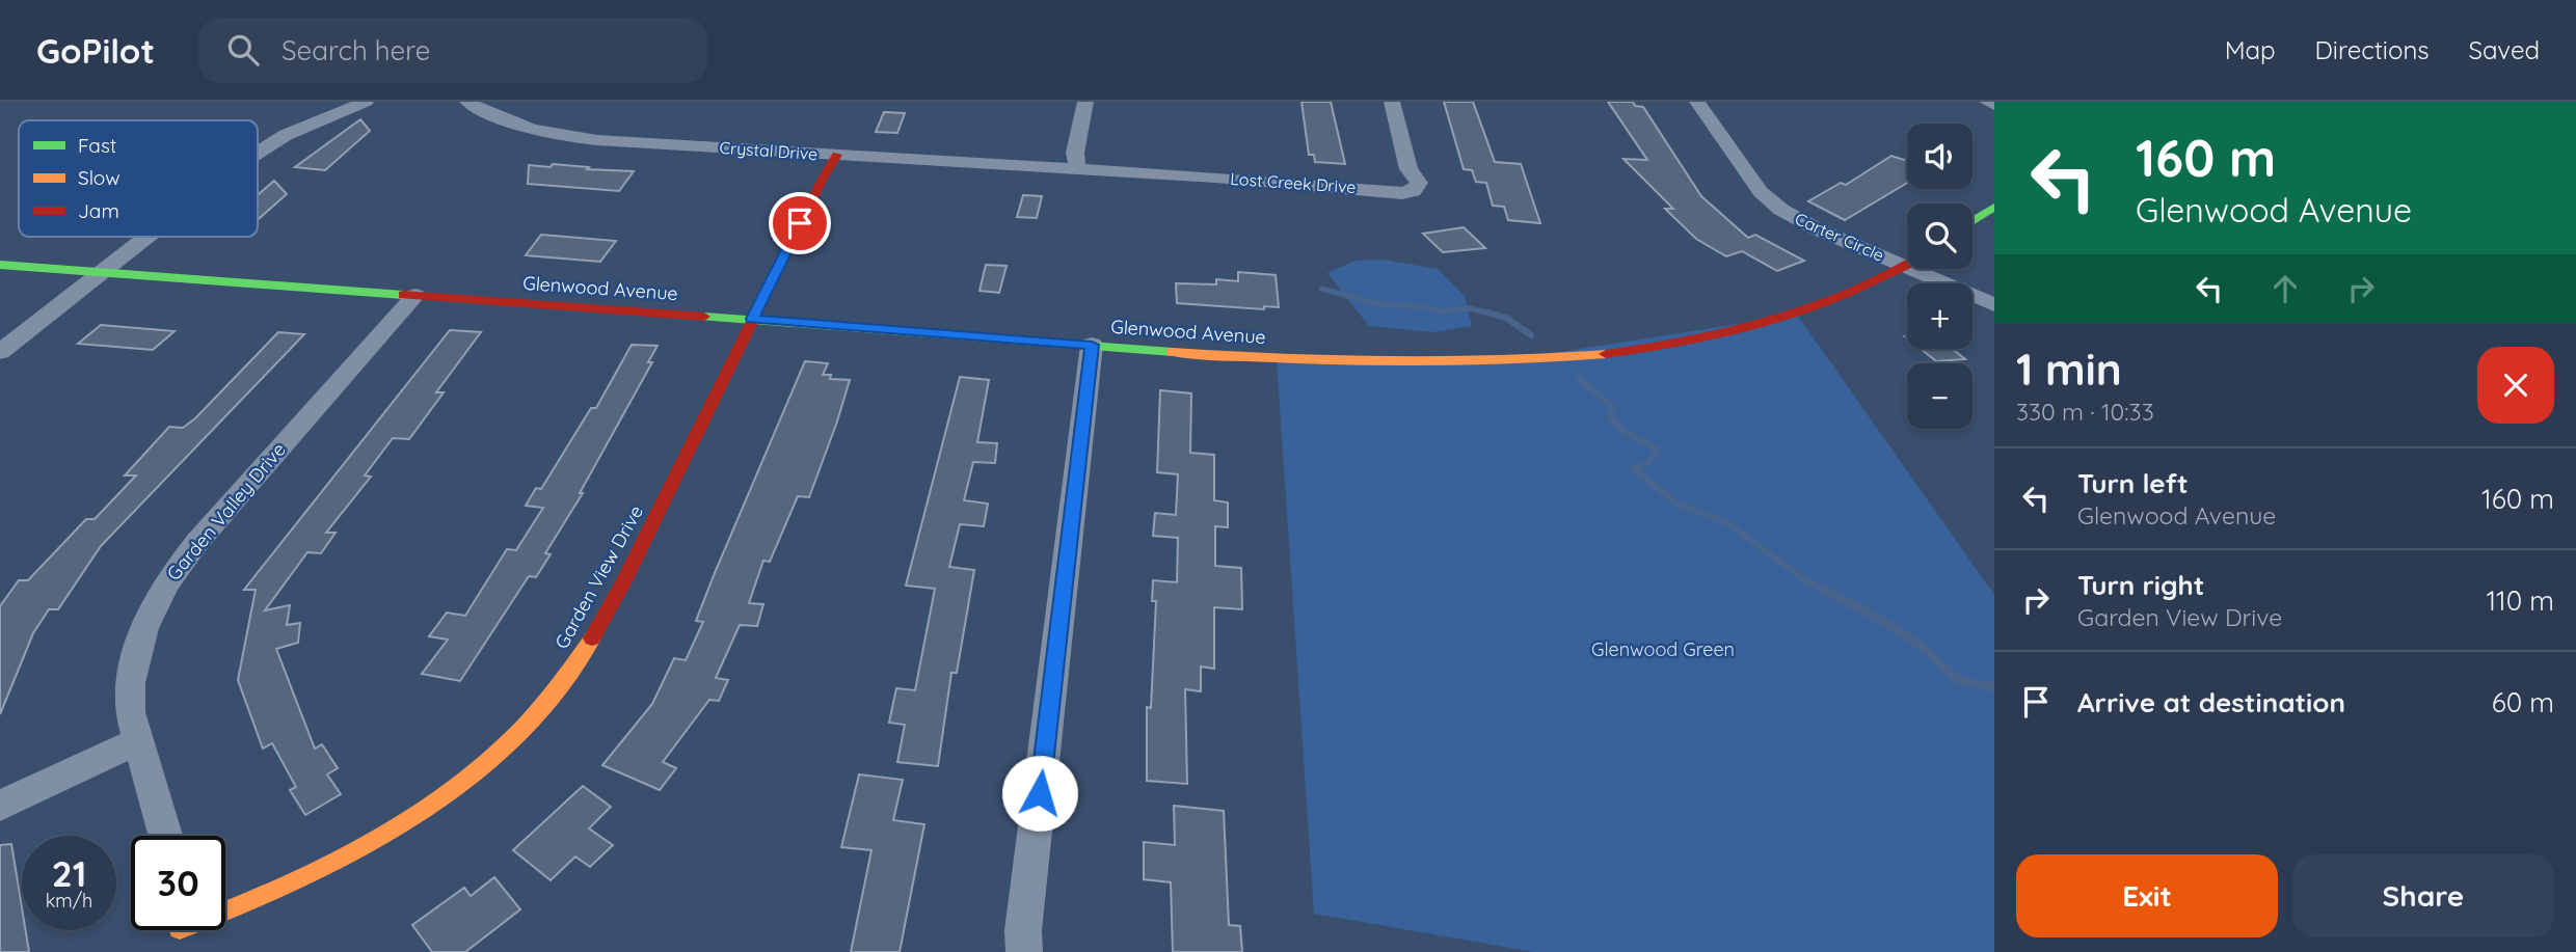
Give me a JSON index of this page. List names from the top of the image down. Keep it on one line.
{"streets":{"street":["Crystal Drive","Lost Creek Drive","Carter Circle","Glenwood Avenue","Garden Valley Drive","Garden View Drive"]},"crossings":[["Crystal Drive","Lost Creek Drive"],["Crystal Drive","Garden View Drive"],["Glenwood Avenue","Garden Valley Drive"],["Glenwood Avenue","Garden View Drive"]],"parks":["Glenwood Green"],"legend":["Fast","Slow","Jam"],"page":{"header":"GoPilot","search":"Search here","nav":["Map","Directions","Saved"],"turn":["160 m","Glenwood Avenue"],"map_buttons":["+","−"],"heading":["1 min","330 m · 10:33"],"list":[{"name":"Turn left","note":"Glenwood Avenue","value":"160 m"},{"name":"Turn right","note":"Garden View Drive","value":"110 m"},{"name":"Arrive at destination","value":"60 m"}],"speed":"21 km/h","limit":"30","buttons":["Exit","Share"]}}
